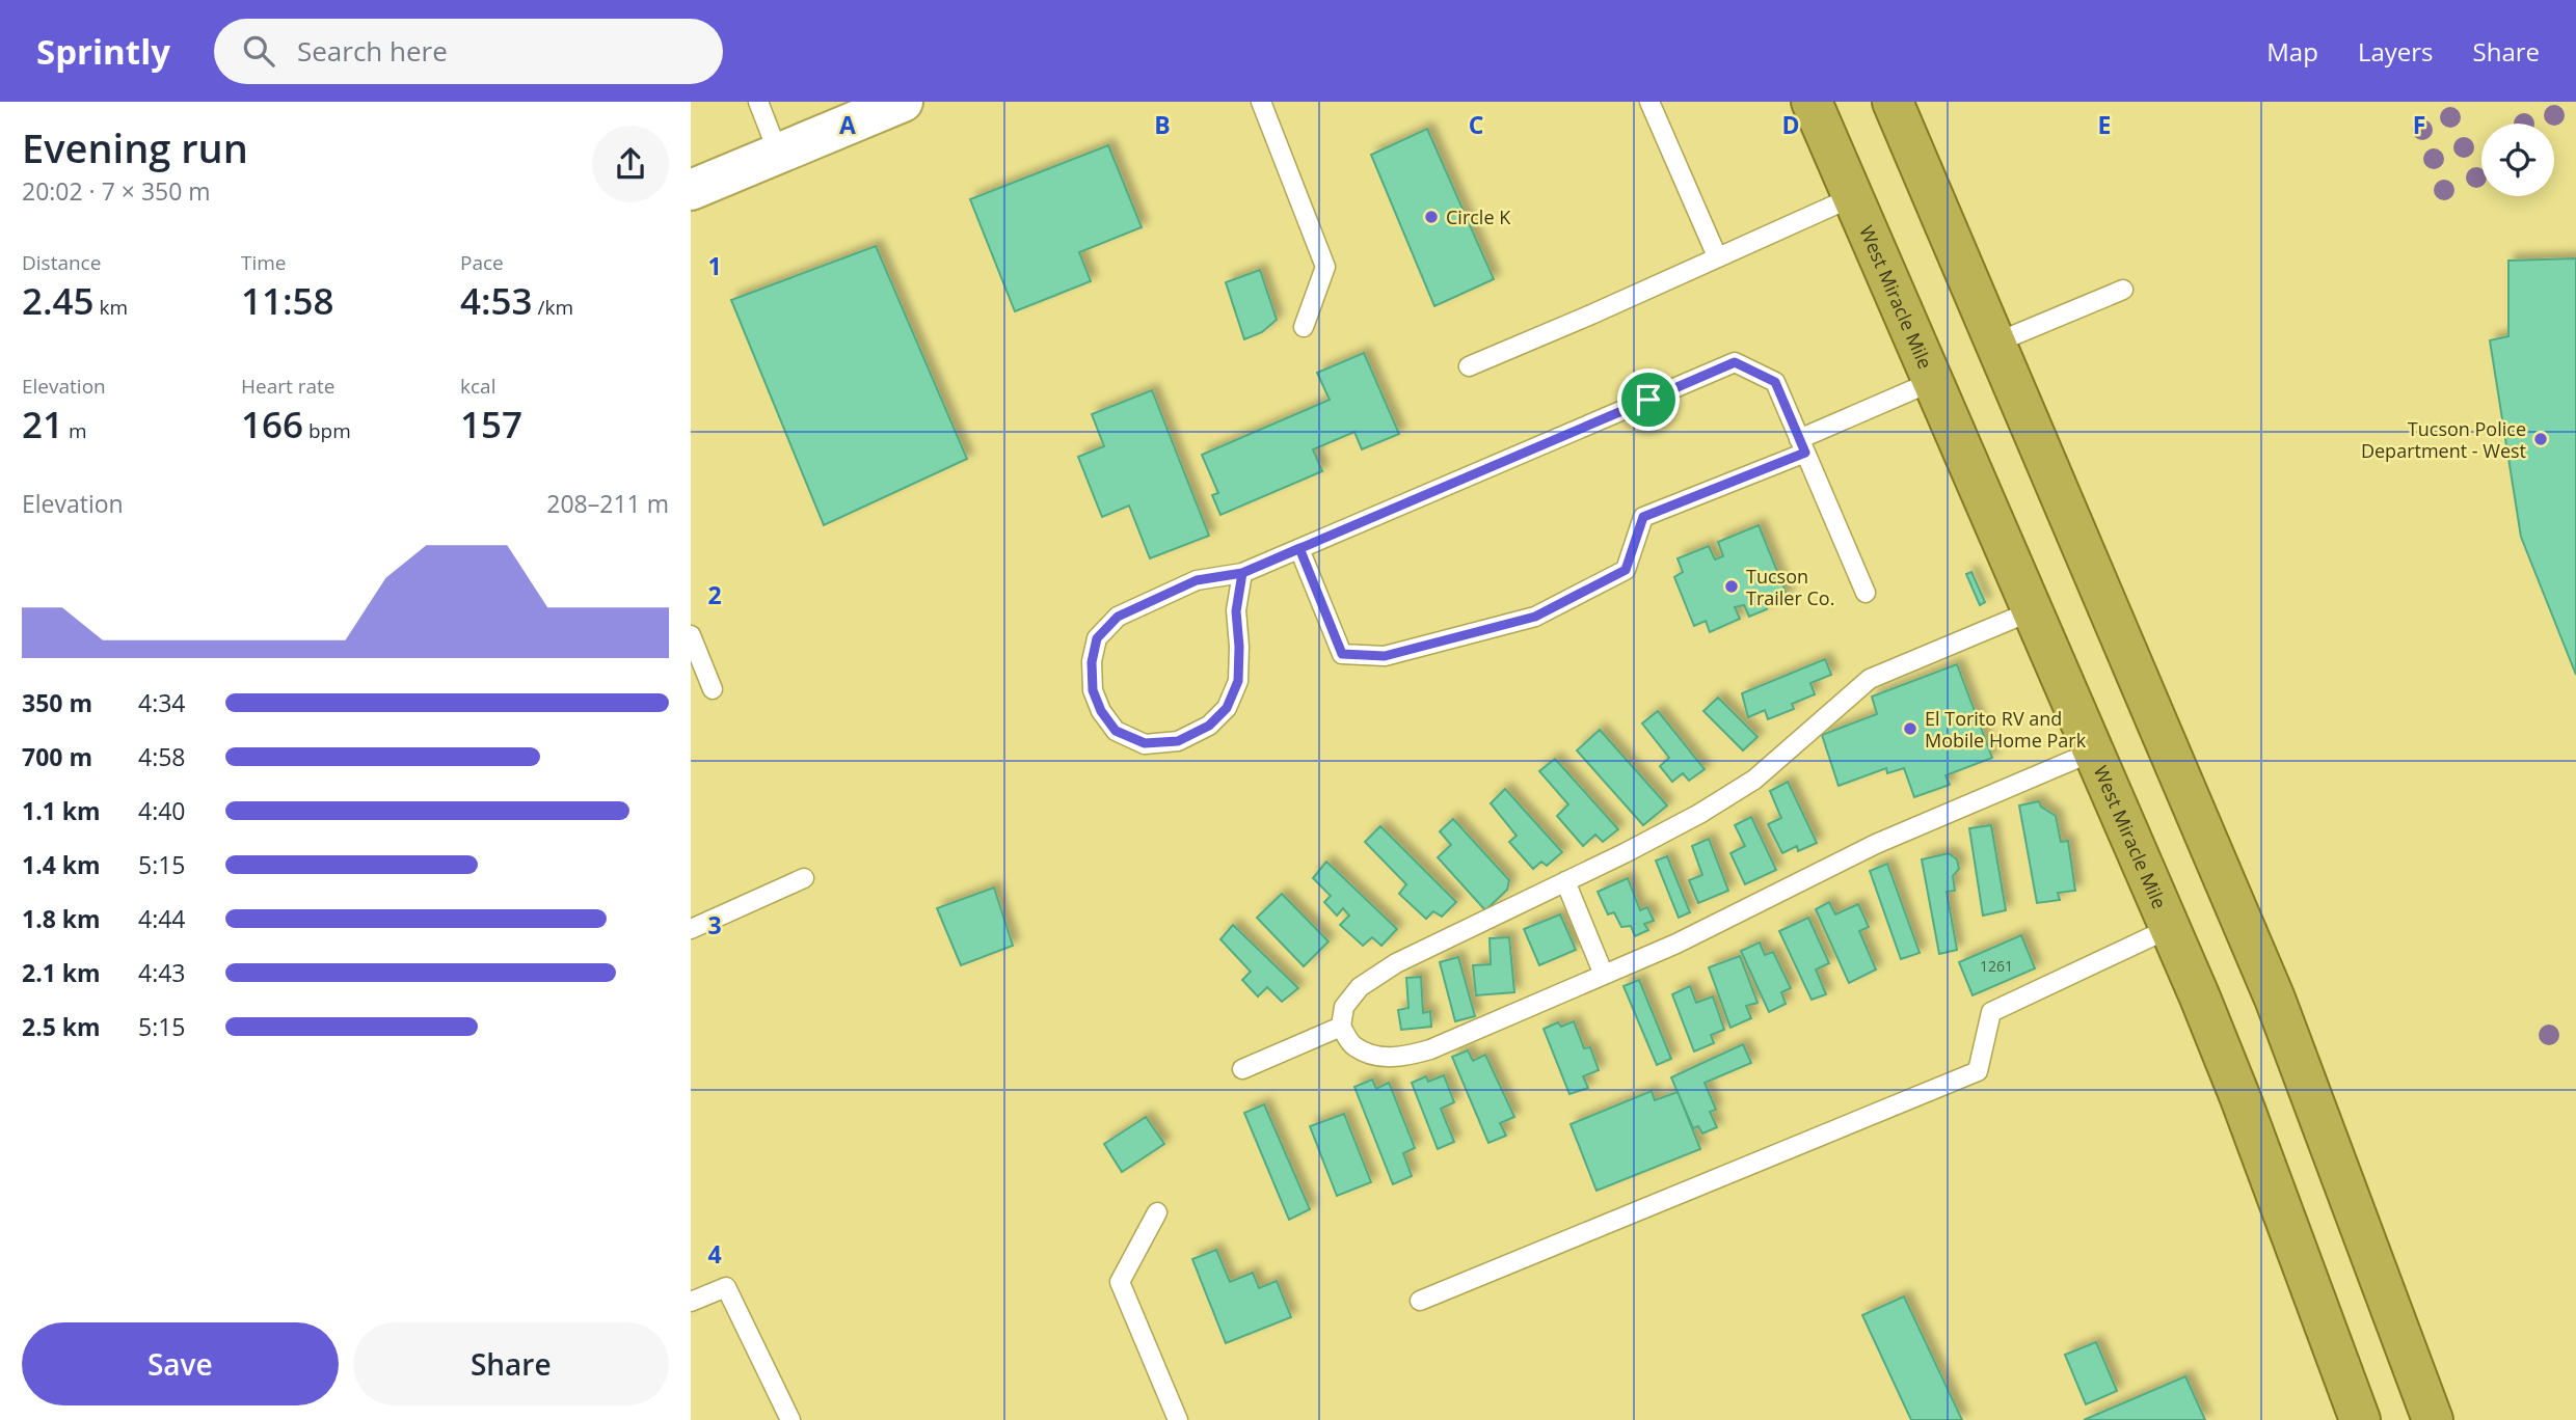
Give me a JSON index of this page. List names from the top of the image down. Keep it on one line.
{"streets":{"highway":["West Miracle Mile"]},"places":["Circle K","Tucson Police Department - West","Tucson Trailer Co.","El Torito RV and Mobile Home Park"],"house_numbers":["1261"],"page":{"header":"Sprintly","search":"Search here","nav":["Map","Layers","Share"],"heading":["Evening run","20:02 · 7 × 350 m"],"stats":[["Distance","2.45 km"],["Time","11:58"],["Pace","4:53 /km"],["Elevation","21 m"],["Heart rate","166 bpm"],["kcal","157"]],"chart":["Elevation","208–211 m"],"list":[{"name":"350 m","note":"4:34"},{"name":"700 m","note":"4:58"},{"name":"1.1 km","note":"4:40"},{"name":"1.4 km","note":"5:15"},{"name":"1.8 km","note":"4:44"},{"name":"2.1 km","note":"4:43"},{"name":"2.5 km","note":"5:15"}],"buttons":["Save","Share"]},"grid":{"columns":["A","B","C","D","E","F"],"rows":["1","2","3","4"]}}
